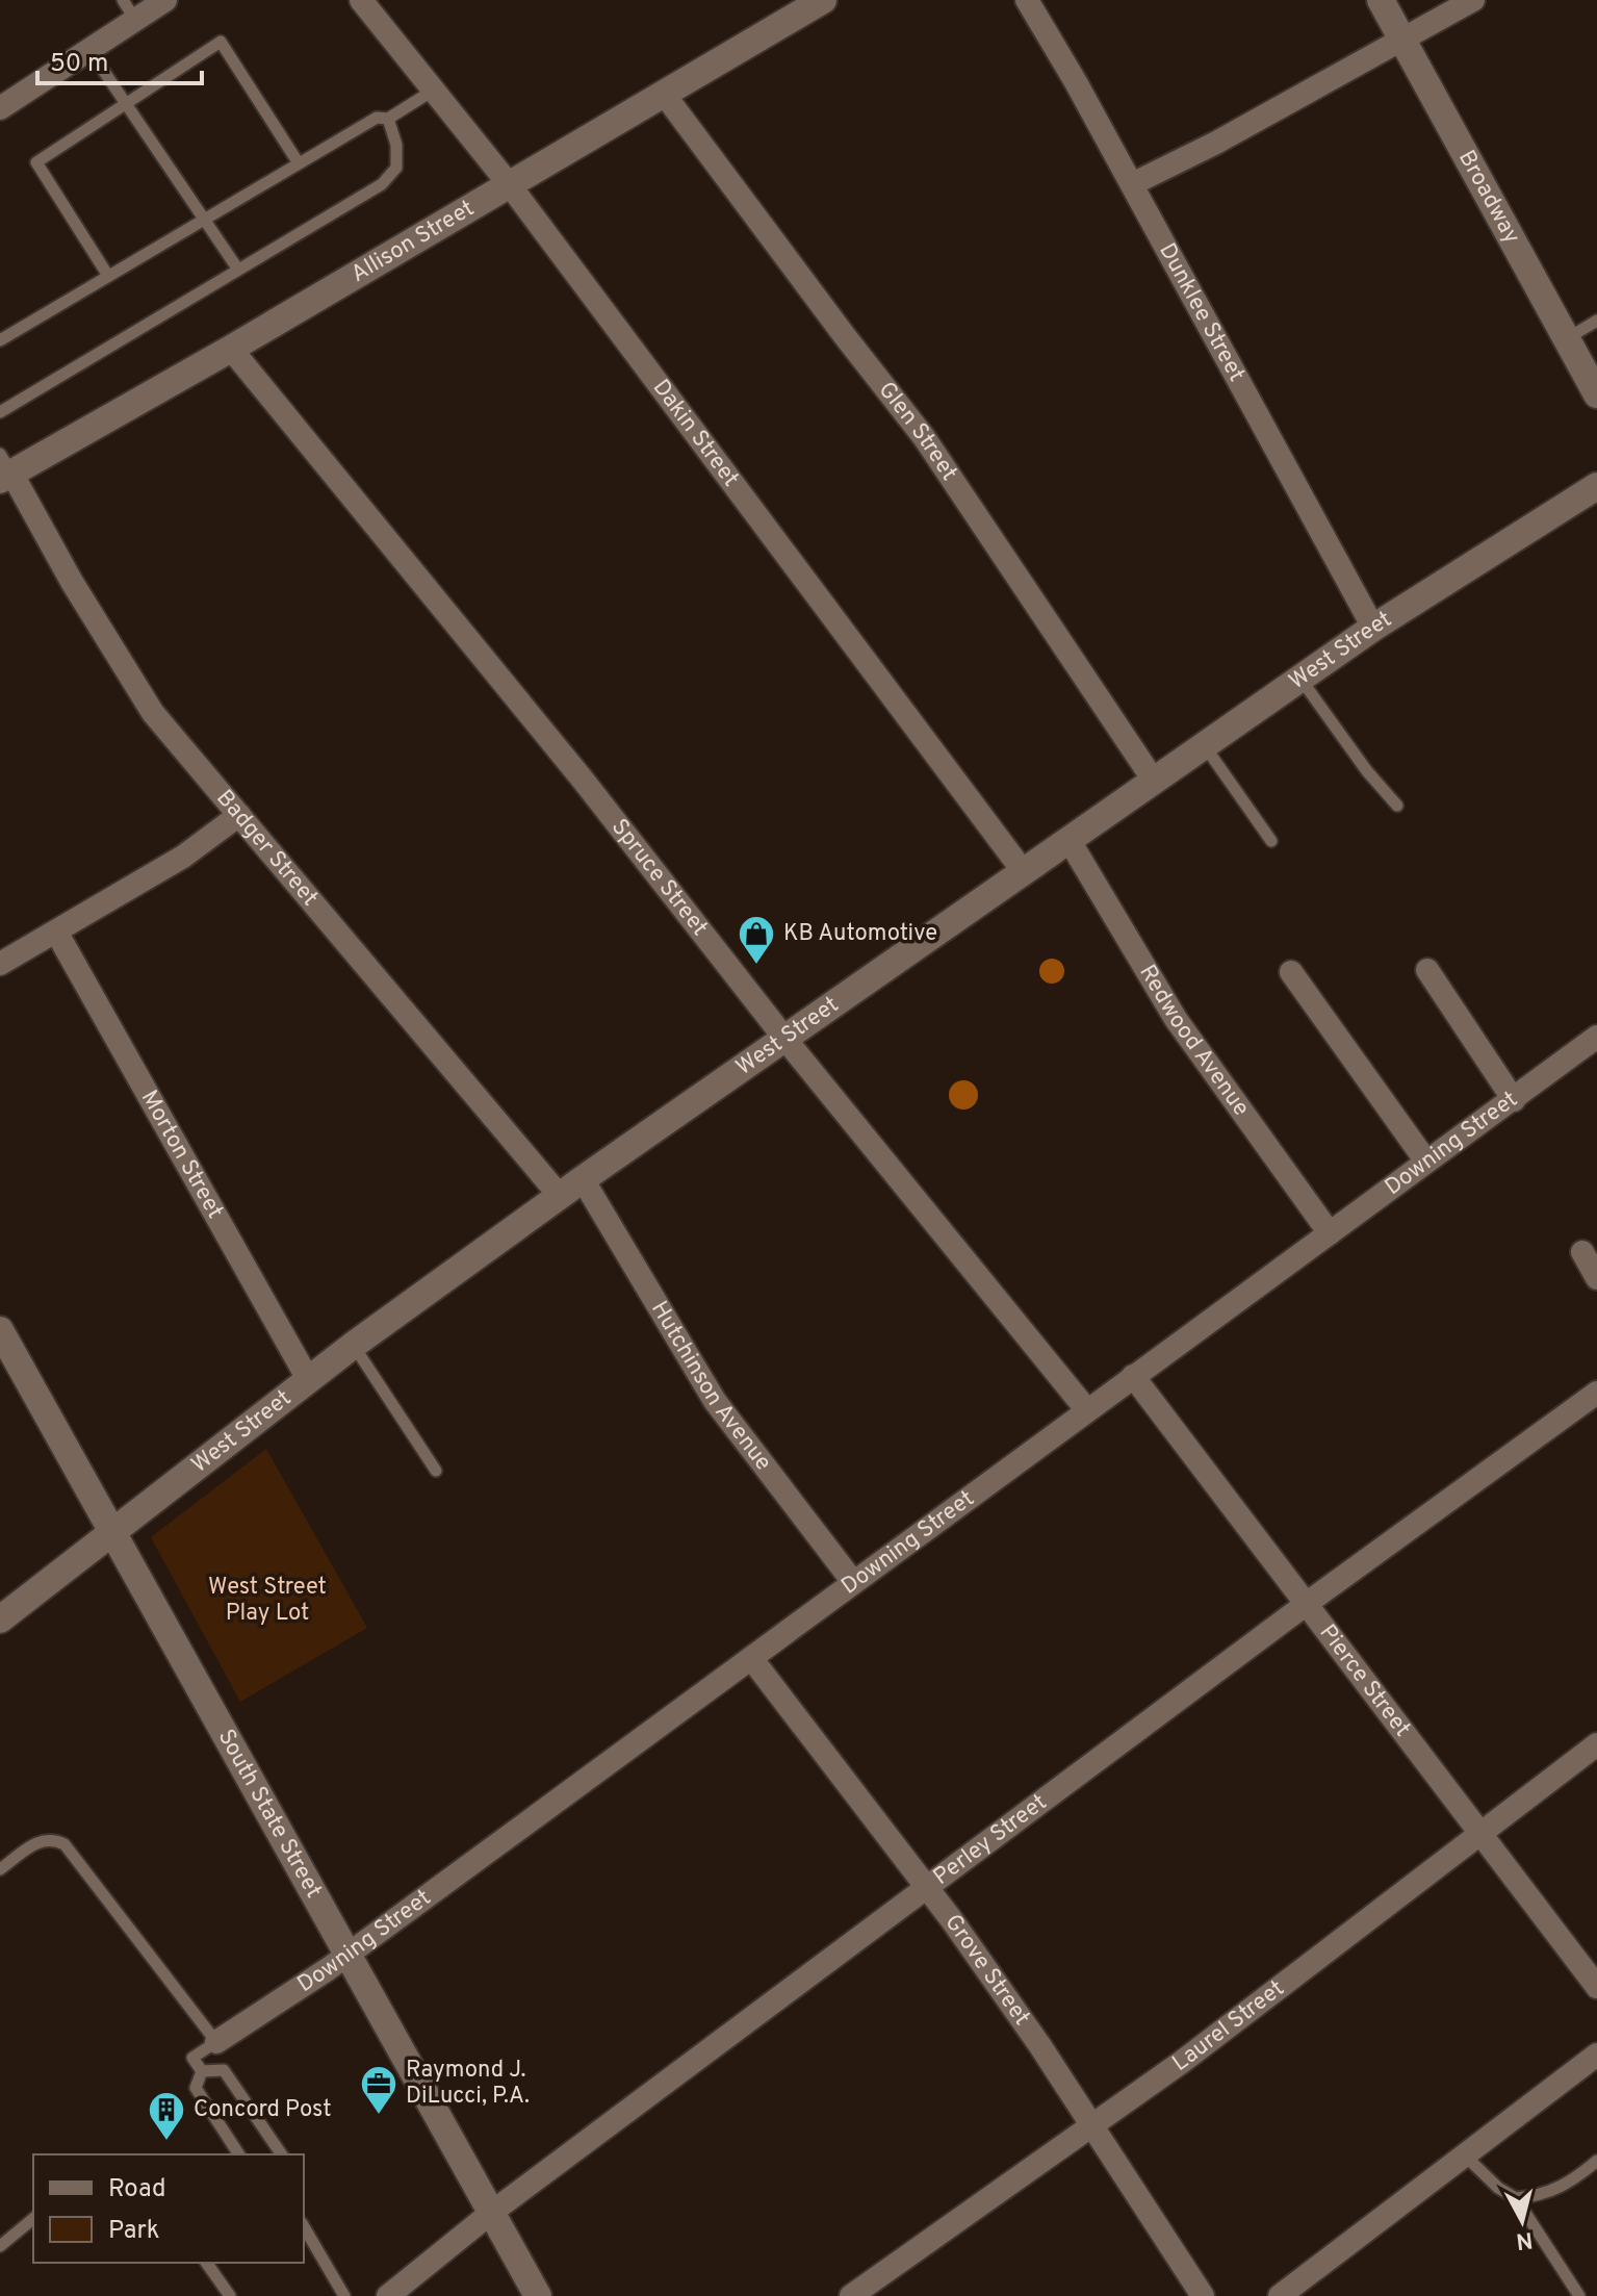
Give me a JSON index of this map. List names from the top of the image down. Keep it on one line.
{"streets":{"street":["Broadway","Allison Street","Dunklee Street","Glen Street","Dakin Street","West Street","Badger Street","Spruce Street","Redwood Avenue","Downing Street","Morton Street","Hutchinson Avenue","Pierce Street","South State Street","Perley Street","Grove Street","Laurel Street"]},"crossings":[["Allison Street","Glen Street"],["Allison Street","Dakin Street"],["Allison Street","Badger Street"],["Allison Street","Spruce Street"],["Dunklee Street","West Street"],["Glen Street","West Street"],["Dakin Street","West Street"],["West Street","Badger Street"],["West Street","Spruce Street"],["West Street","Redwood Avenue"],["West Street","Morton Street"],["West Street","Hutchinson Avenue"],["West Street","South State Street"],["Spruce Street","Downing Street"],["Redwood Avenue","Downing Street"],["Downing Street","Hutchinson Avenue"],["Downing Street","Pierce Street"],["Downing Street","South State Street"],["Downing Street","Grove Street"],["Pierce Street","Perley Street"],["Pierce Street","Laurel Street"],["South State Street","Perley Street"],["Perley Street","Grove Street"],["Grove Street","Laurel Street"]],"parks":["West Street Play Lot"],"places":{"shop":["KB Automotive"],"office":["Raymond J. DiLucci, P.A."],"building":["Concord Post"]},"legend":["Road","Park"],"scale_bar":"50 m","north":"bottom"}
